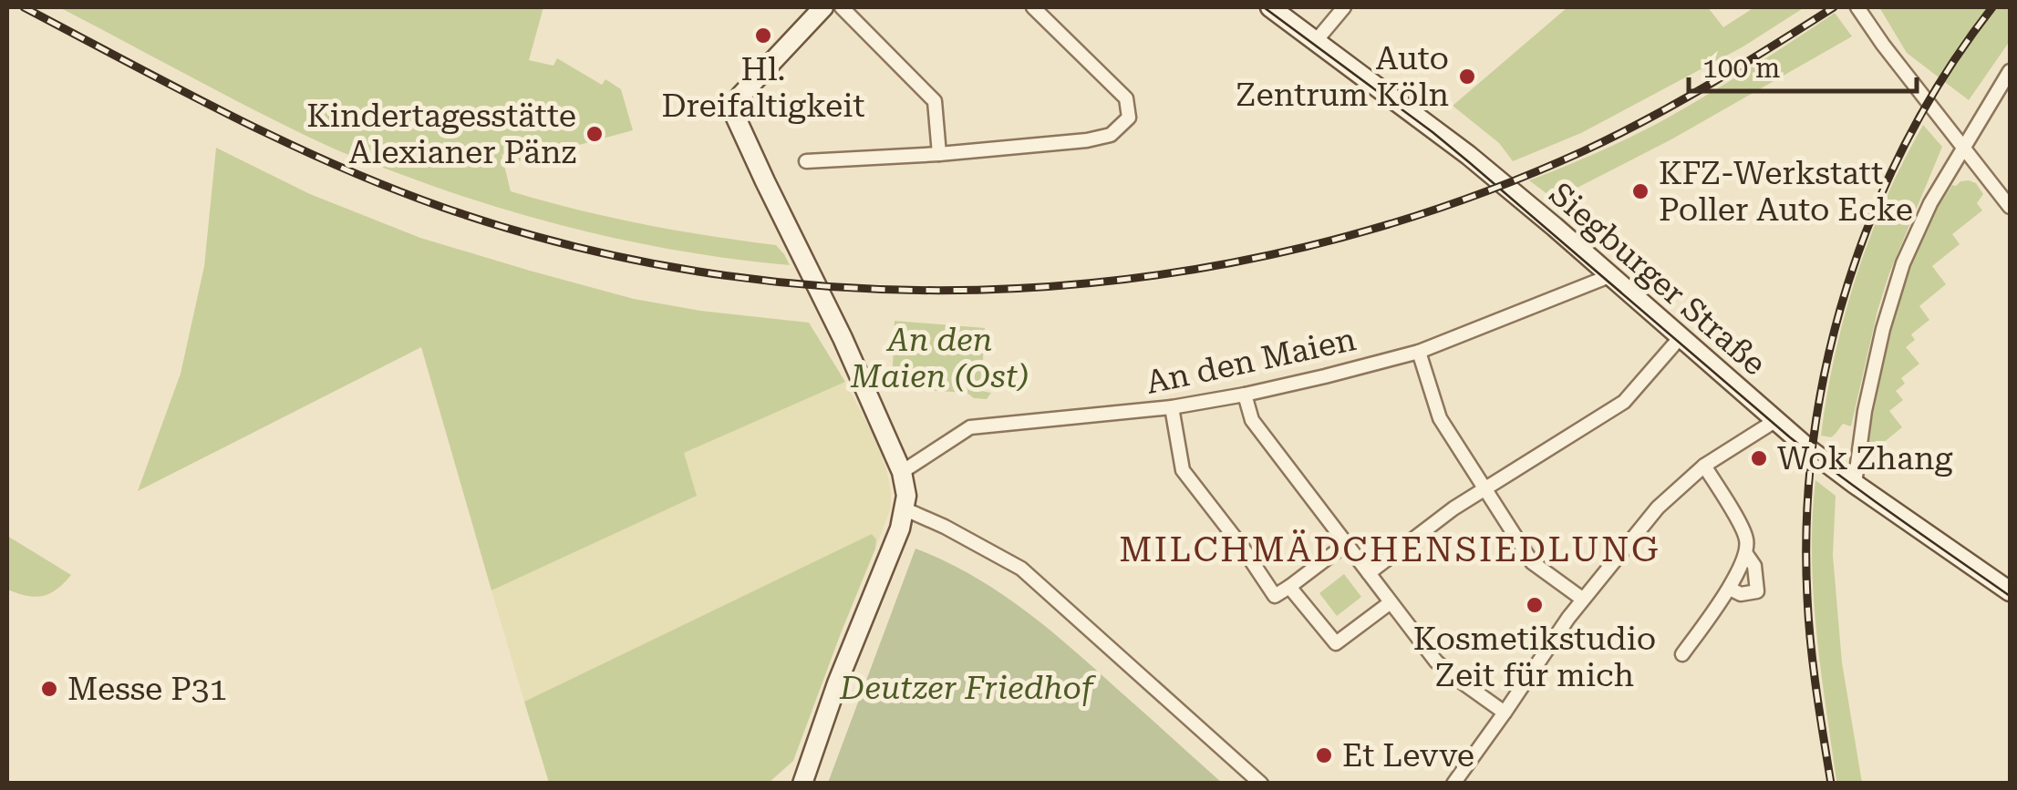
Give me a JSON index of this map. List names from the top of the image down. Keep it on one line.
{"streets":{"main road":["Siegburger Straße"],"street":["An den Maien"]},"crossings":[["Siegburger Straße","An den Maien"]],"districts":["MILCHMÄDCHENSIEDLUNG"],"parks":["An den Maien (Ost)","Deutzer Friedhof"],"places":["Hl. Dreifaltigkeit","Auto Zentrum Köln","Kindertagesstätte Alexianer Pänz","KFZ-Werkstatt Poller Auto Ecke","Wok Zhang","Kosmetikstudio Zeit für mich","Messe P31","Et Levve"],"scale_bar":"100 m"}
